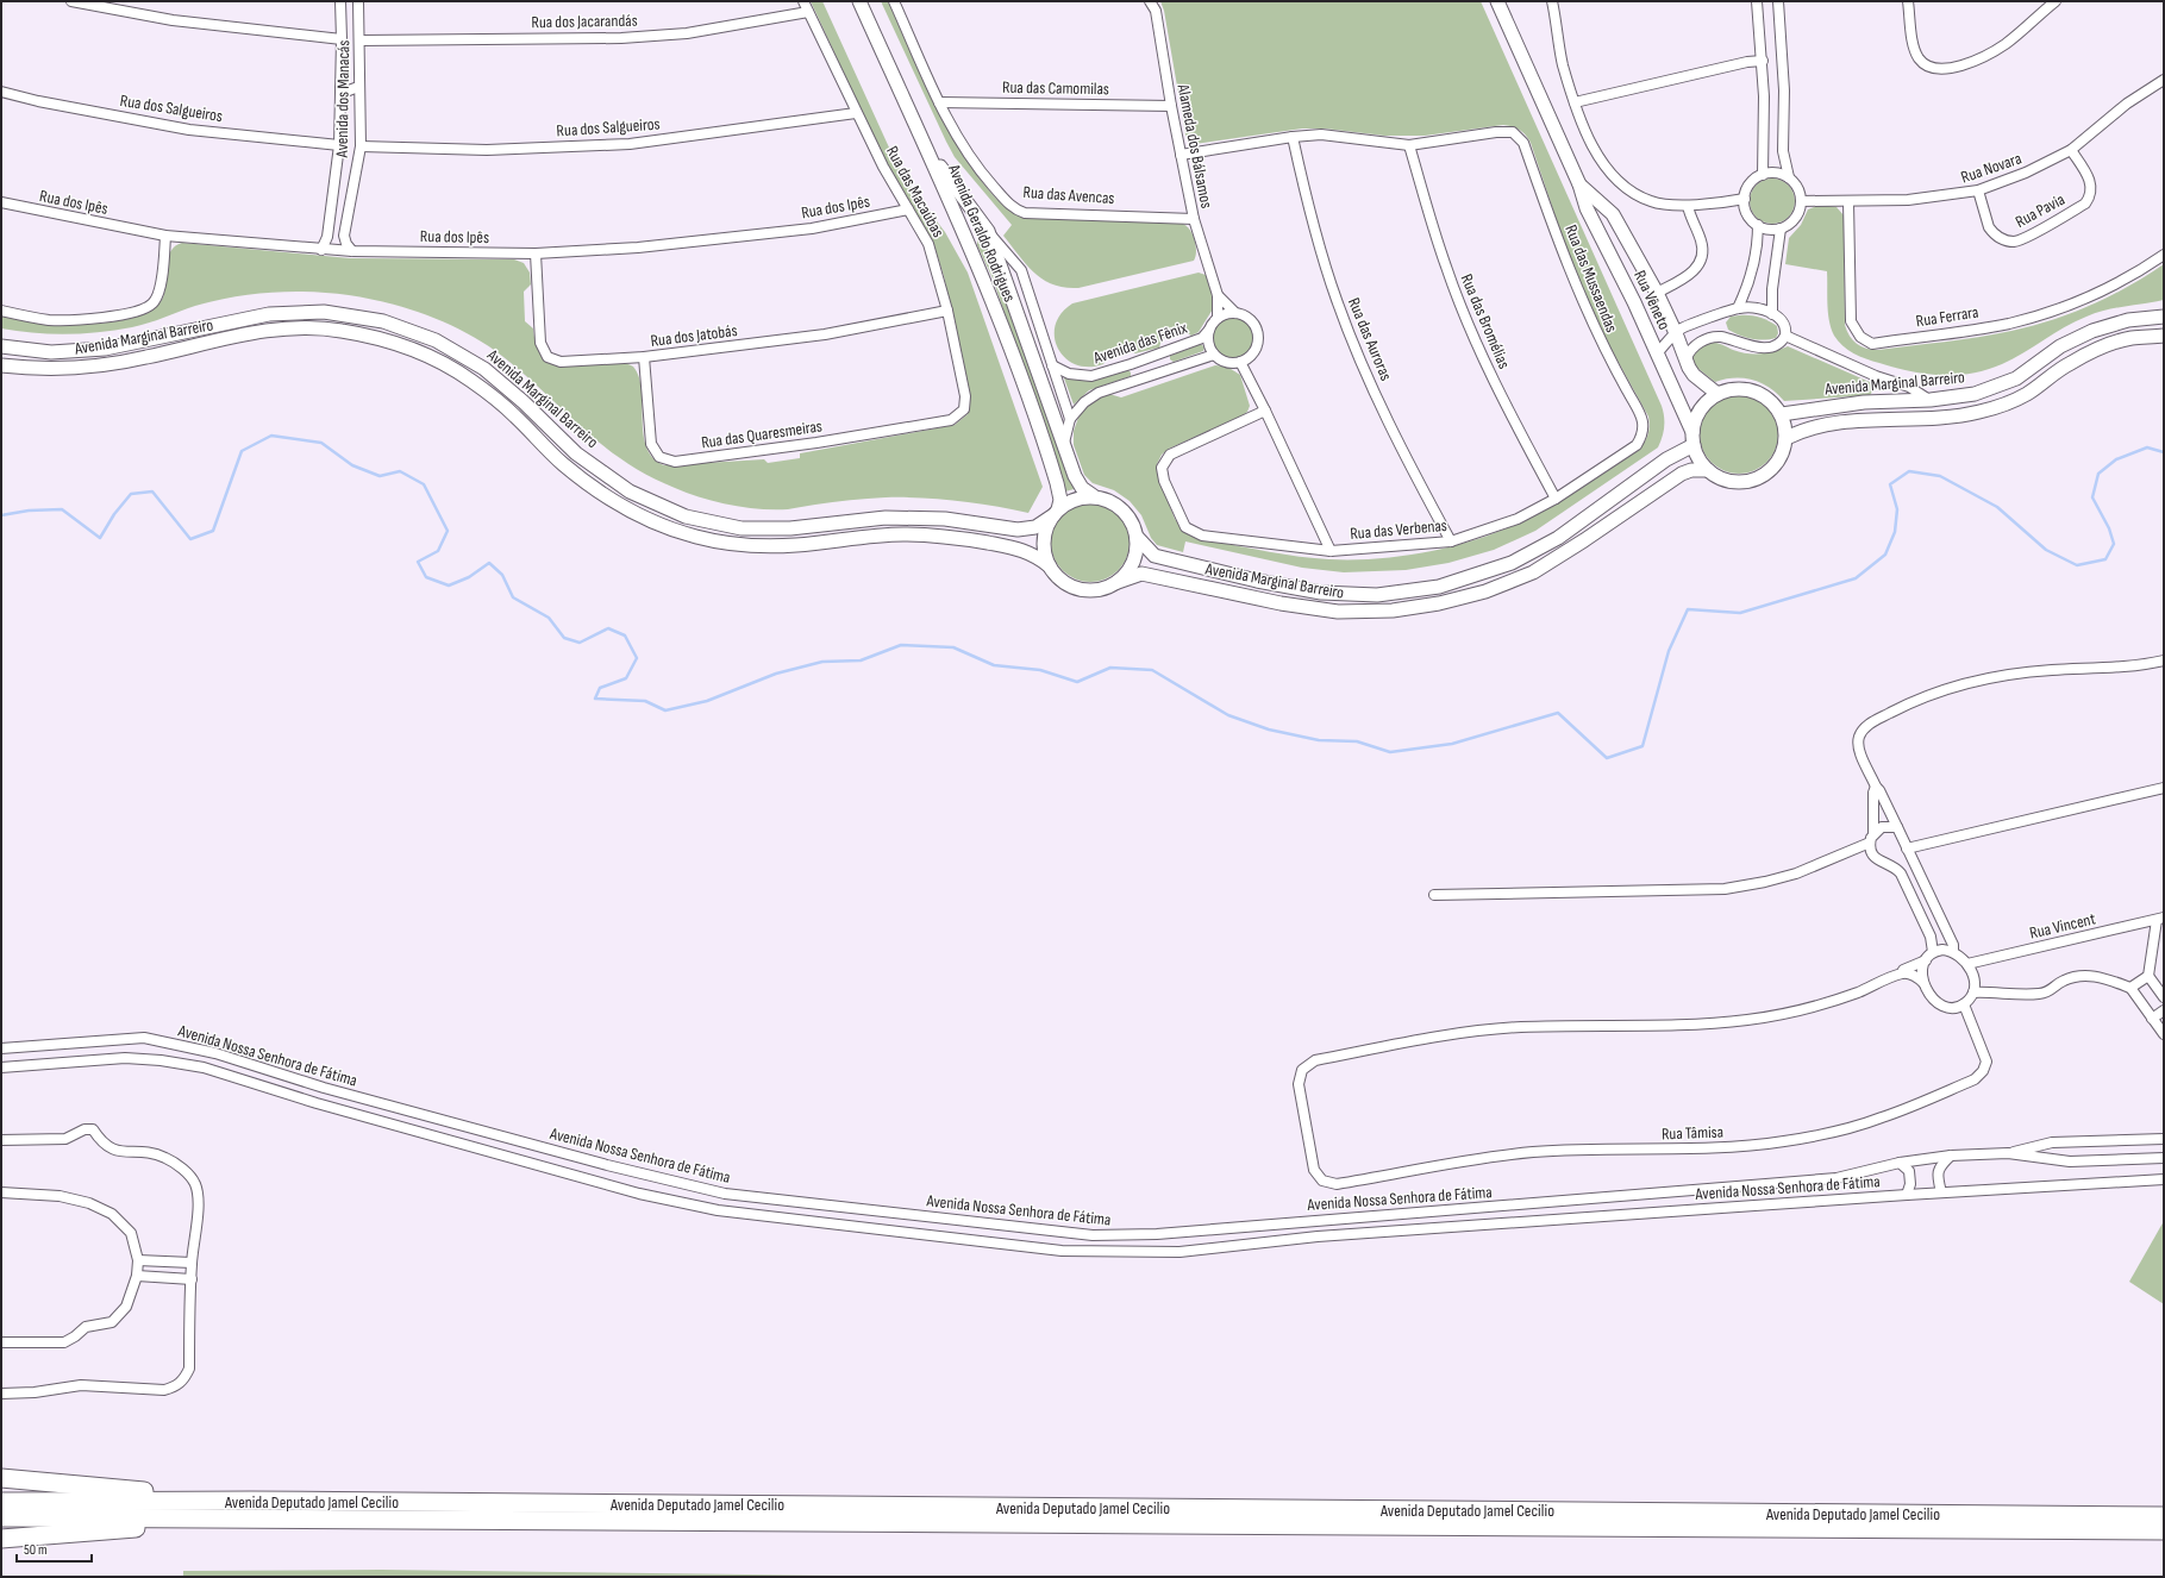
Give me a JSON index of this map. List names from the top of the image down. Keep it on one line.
{"streets":{"highway":["Avenida Deputado Jamel Cecilio"],"street":["Rua dos Jacarandás","Rua das Camomilas","Avenida dos Manacás","Rua dos Salgueiros","Alameda dos Bálsamos","Rua Novara","Rua das Macaúbas","Rua das Avencas","Rua dos Ipês","Rua Pavia","Avenida Geraldo Rodrigues","Rua das Mussaendas","Rua Vêneto","Rua Ferrara","Rua das Bromélias","Rua dos Jatobás","Avenida Marginal Barreiro","Rua das Auroras","Avenida das Fênix","Rua das Quaresmeiras","Rua das Verbenas","Rua Vincent","Avenida Nossa Senhora de Fátima","Rua Tâmisa"]},"crossings":[["Rua dos Jacarandás","Avenida dos Manacás"],["Rua dos Jacarandás","Rua das Macaúbas"],["Rua das Camomilas","Alameda dos Bálsamos"],["Rua das Camomilas","Rua das Avencas"],["Avenida dos Manacás","Rua dos Salgueiros"],["Avenida dos Manacás","Rua dos Ipês"],["Rua dos Salgueiros","Rua das Macaúbas"],["Alameda dos Bálsamos","Rua das Avencas"],["Alameda dos Bálsamos","Avenida das Fênix"],["Rua Novara","Rua Pavia"],["Rua Novara","Rua Ferrara"],["Rua das Macaúbas","Rua dos Ipês"],["Rua das Macaúbas","Rua dos Jatobás"],["Rua das Macaúbas","Rua das Quaresmeiras"],["Rua dos Ipês","Rua dos Jatobás"],["Avenida Geraldo Rodrigues","Avenida Marginal Barreiro"],["Avenida Geraldo Rodrigues","Avenida das Fênix"],["Rua das Mussaendas","Rua das Bromélias"],["Rua das Mussaendas","Rua das Verbenas"],["Rua Vêneto","Avenida Marginal Barreiro"],["Rua das Bromélias","Rua das Verbenas"],["Rua dos Jatobás","Rua das Quaresmeiras"],["Rua das Auroras","Rua das Verbenas"],["Rua Vincent","Rua Tâmisa"]],"scale_bar":"50 m"}
